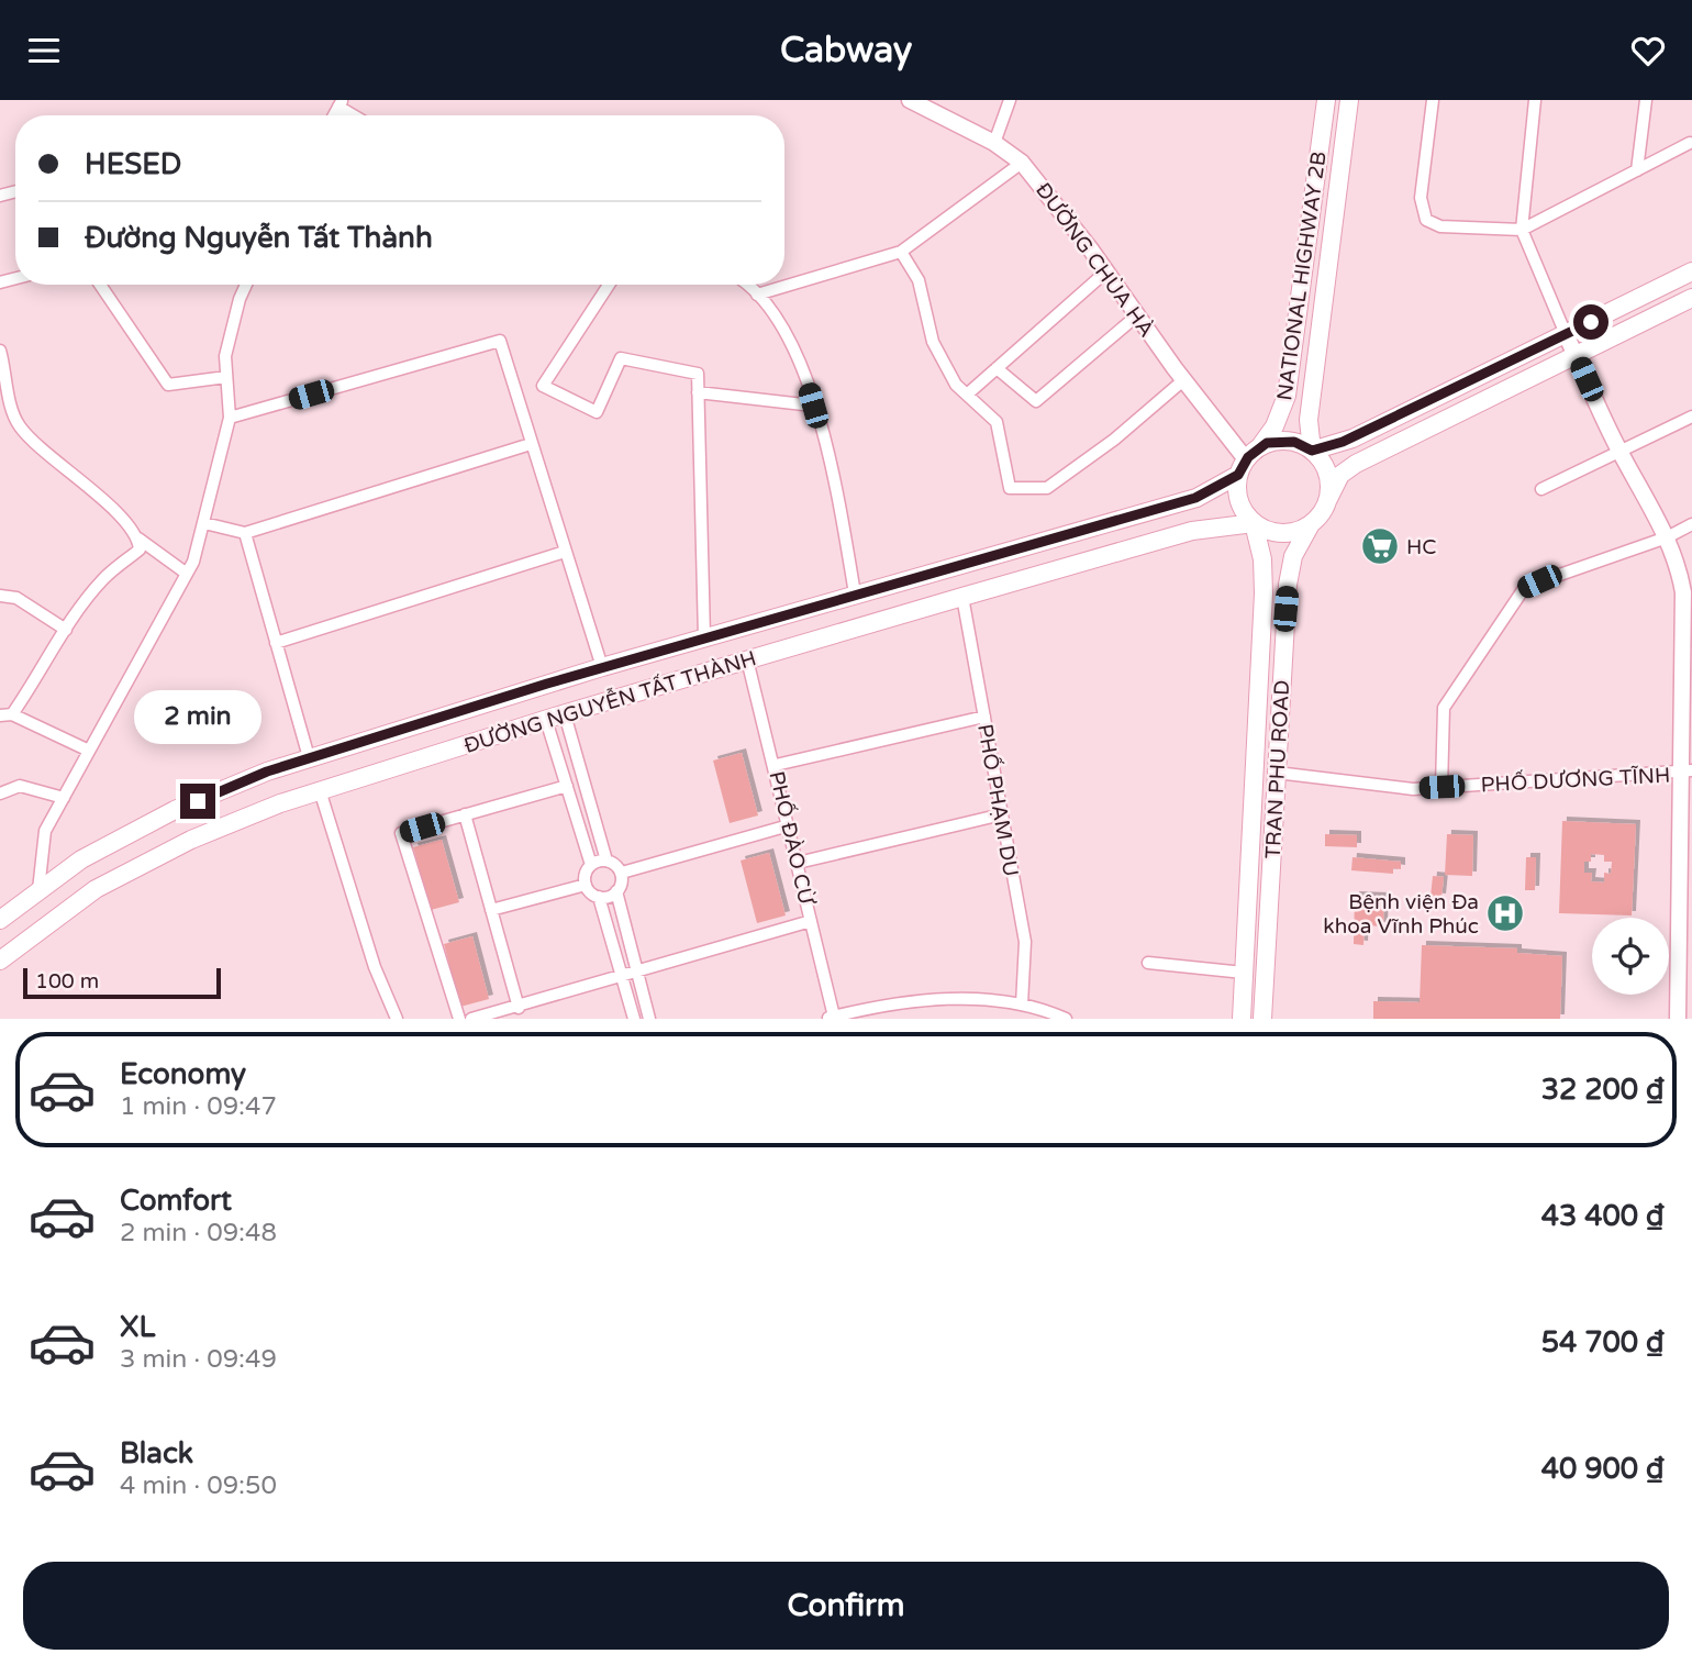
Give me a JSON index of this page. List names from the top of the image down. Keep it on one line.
{"streets":{"main road":["NATIONAL HIGHWAY 2B","ĐƯỜNG NGUYỄN TẤT THÀNH","TRAN PHU ROAD"],"street":["ĐƯỜNG CHÙA HÀ","PHỐ DƯƠNG TĨNH","PHỐ PHẠM DU","PHỐ ĐÀO CỪ"]},"crossings":[["ĐƯỜNG CHÙA HÀ","NATIONAL HIGHWAY 2B"],["ĐƯỜNG CHÙA HÀ","ĐƯỜNG NGUYỄN TẤT THÀNH"],["ĐƯỜNG CHÙA HÀ","TRAN PHU ROAD"],["NATIONAL HIGHWAY 2B","ĐƯỜNG NGUYỄN TẤT THÀNH"],["NATIONAL HIGHWAY 2B","TRAN PHU ROAD"],["ĐƯỜNG NGUYỄN TẤT THÀNH","TRAN PHU ROAD"],["ĐƯỜNG NGUYỄN TẤT THÀNH","PHỐ PHẠM DU"],["ĐƯỜNG NGUYỄN TẤT THÀNH","PHỐ ĐÀO CỪ"],["TRAN PHU ROAD","PHỐ DƯƠNG TĨNH"]],"places":{"supermarket":["HC"],"hospital":["Bệnh viện Đa khoa Vĩnh Phúc"]},"scale_bar":"100 m","page":{"header":"Cabway","banner":["HESED","Đường Nguyễn Tất Thành"],"bubble":"2 min","scale":"100 m","list":[{"name":"Economy","note":"1 min · 09:47","value":"32 200 ₫"},{"name":"Comfort","note":"2 min · 09:48","value":"43 400 ₫"},{"name":"XL","note":"3 min · 09:49","value":"54 700 ₫"},{"name":"Black","note":"4 min · 09:50","value":"40 900 ₫"}],"buttons":"Confirm"}}
